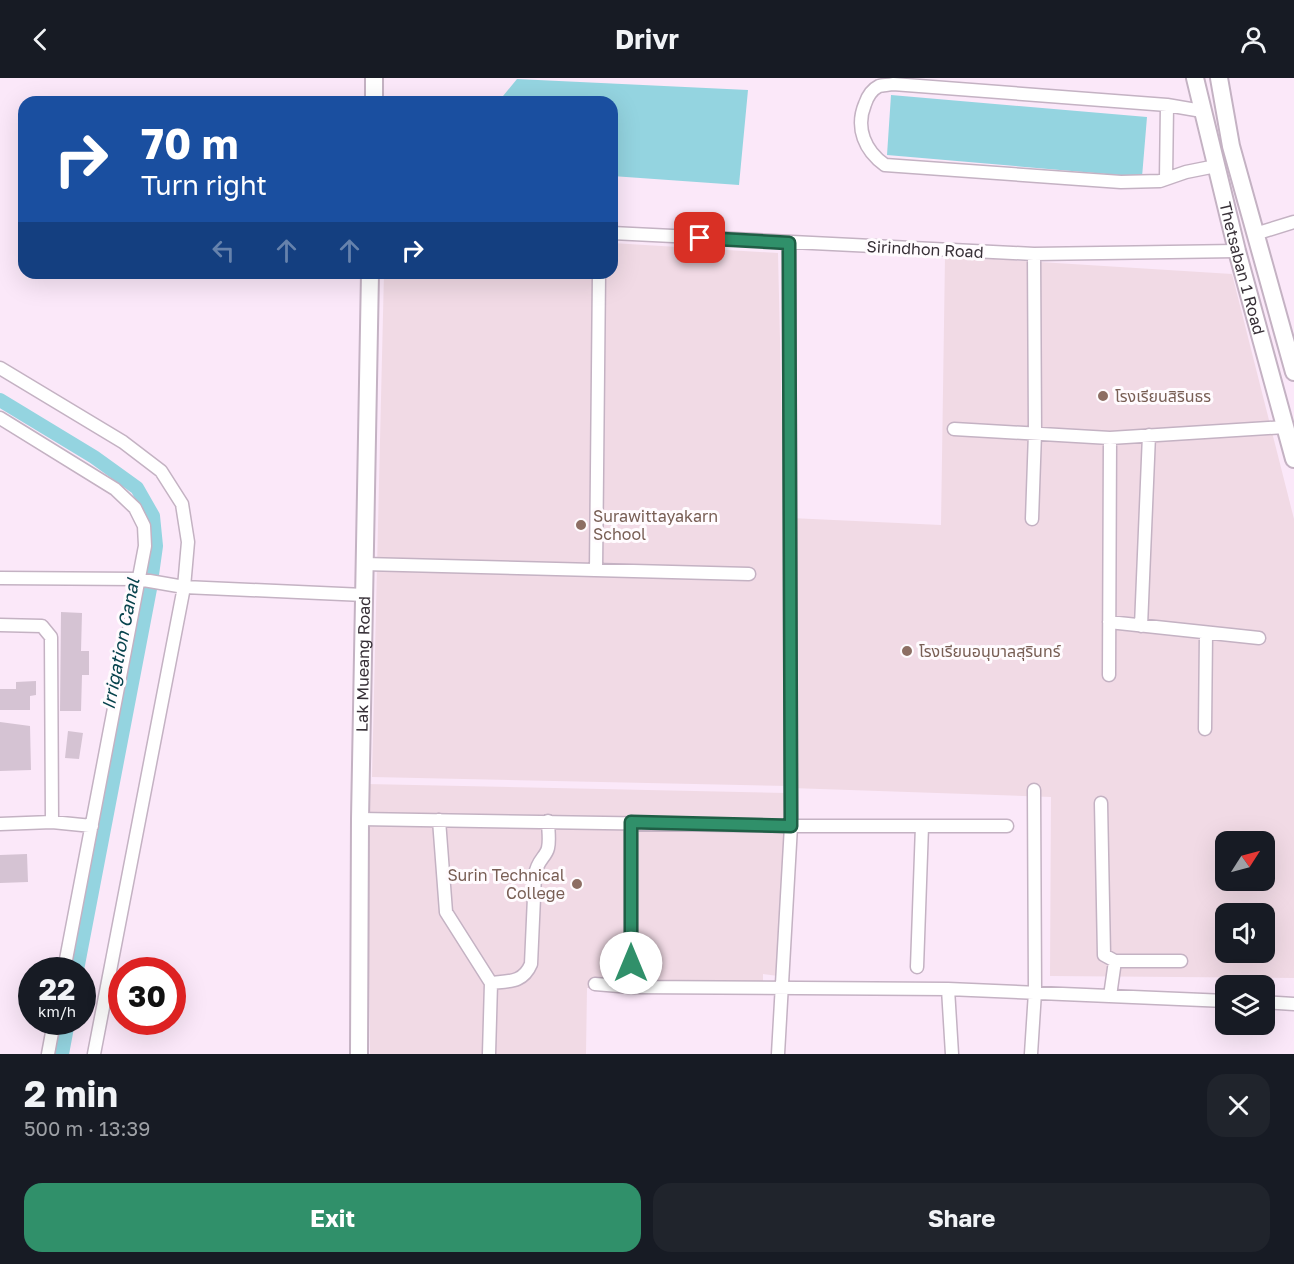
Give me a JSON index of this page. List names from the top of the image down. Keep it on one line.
{"streets":{"main road":["Thetsaban 1 Road","Lak Mueang Road"],"street":["Sirindhon Road"]},"crossings":[["Sirindhon Road","Thetsaban 1 Road"]],"water":["Irrigation Canal"],"places":["โรงเรียนสิรินธร","Surawittayakarn School","โรงเรียนอนุบาลสุรินทร์","Surin Technical College"],"north":"top right","page":{"header":"Drivr","turn":["70 m","Turn right"],"speed":"22 km/h","limit":"30","heading":["2 min","500 m · 13:39"],"buttons":["Exit","Share"]}}
